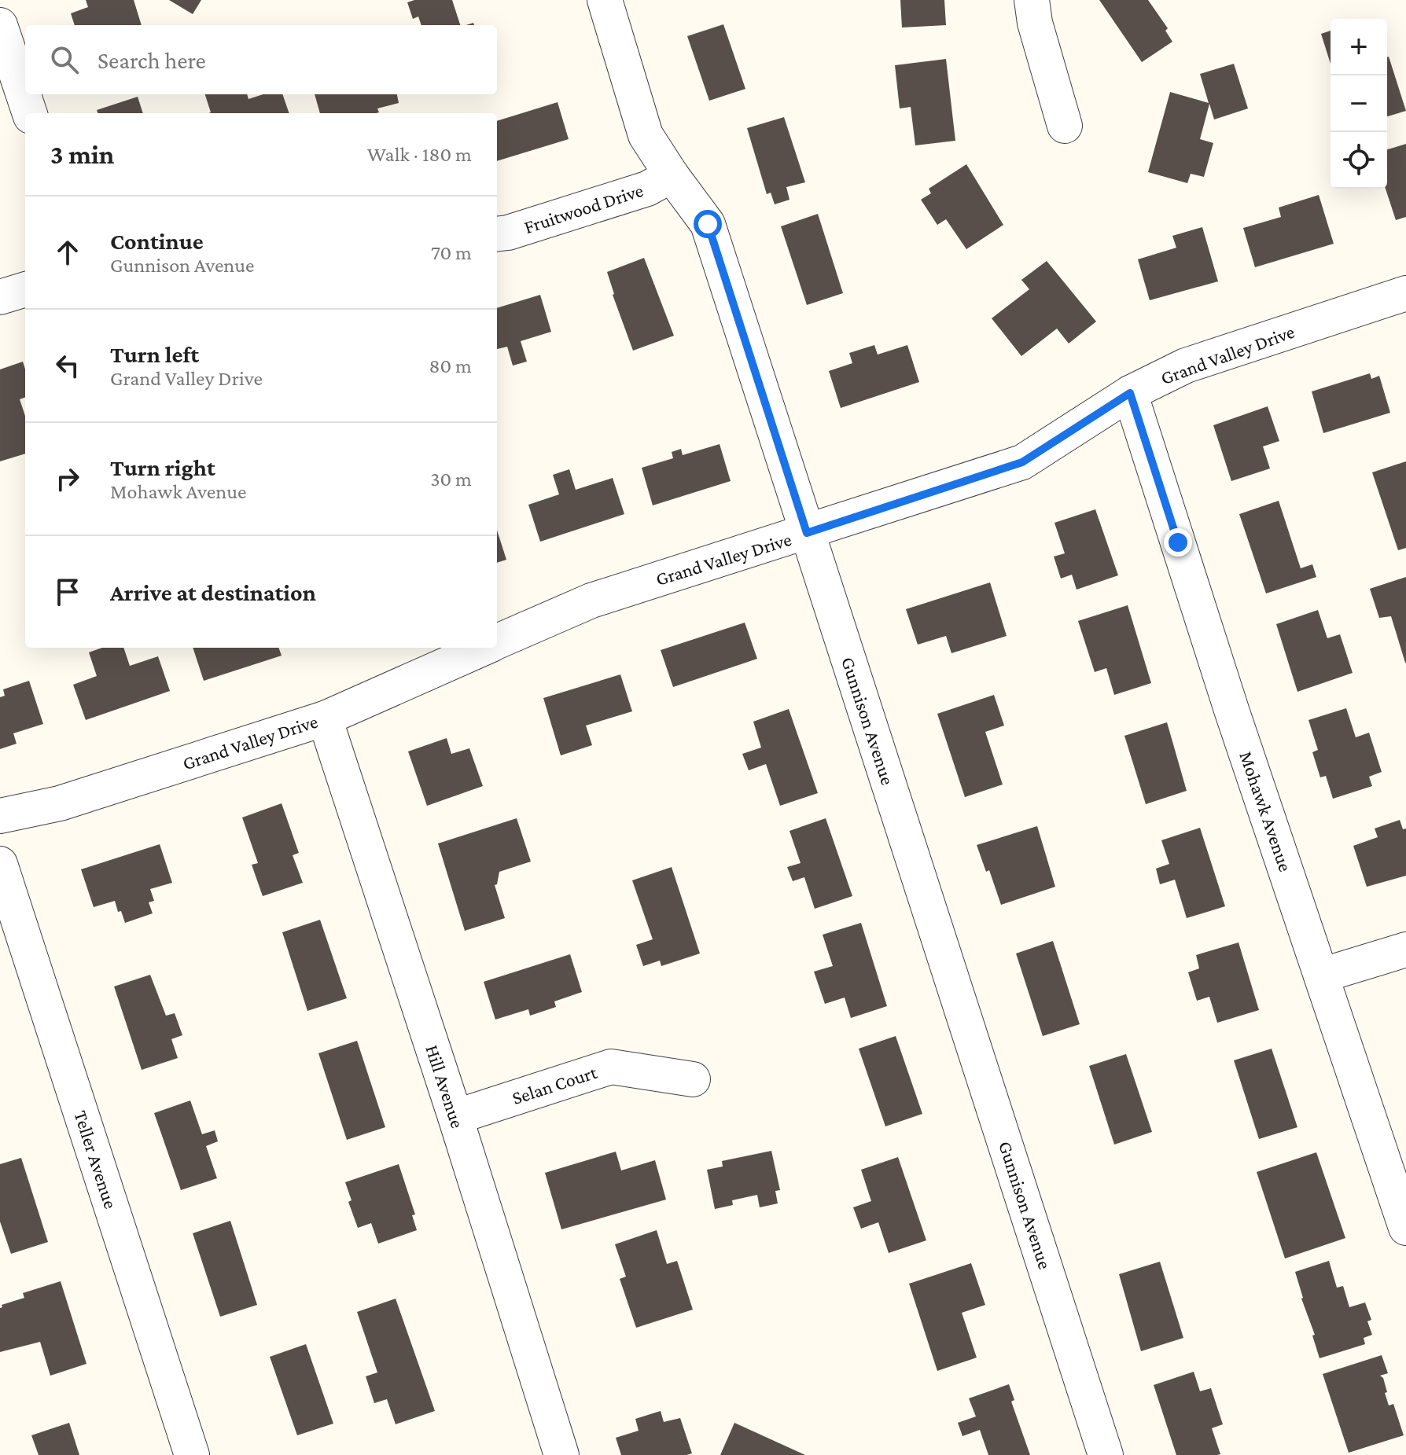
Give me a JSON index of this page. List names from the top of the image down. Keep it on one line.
{"streets":{"street":["Fruitwood Drive","Grand Valley Drive","Gunnison Avenue","Mohawk Avenue","Selan Court","Hill Avenue","Teller Avenue"]},"crossings":[["Fruitwood Drive","Gunnison Avenue"],["Grand Valley Drive","Gunnison Avenue"],["Grand Valley Drive","Mohawk Avenue"],["Grand Valley Drive","Hill Avenue"],["Selan Court","Hill Avenue"]],"page":{"map_buttons":["+","−"],"search":"Search here","heading":["3 min","Walk · 180 m"],"list":[["Continue","Gunnison Avenue","70 m"],["Turn left","Grand Valley Drive","80 m"],["Turn right","Mohawk Avenue","30 m"],"Arrive at destination"]}}
